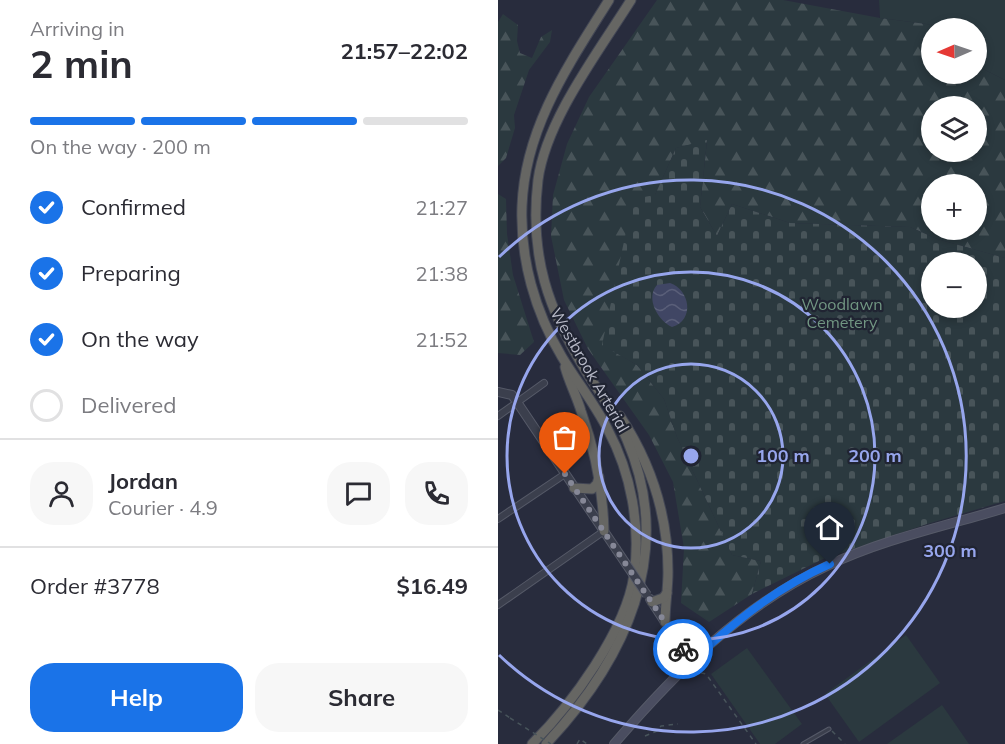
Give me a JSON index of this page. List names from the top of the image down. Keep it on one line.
{"streets":{"highway":["Westbrook Arterial"]},"parks":["Woodlawn Cemetery"],"north":"left","page":{"heading":["2 min","Arriving in","21:57–22:02"],"panel":["Jordan","Courier · 4.9","Order #3778","$16.49"],"map_buttons":["+","−"],"bar":"On the way · 200 m","list":[["Confirmed","21:27"],["Preparing","21:38"],["On the way","21:52"],"Delivered"],"buttons":["Help","Share"]},"rings":["100 m","200 m","300 m"]}
